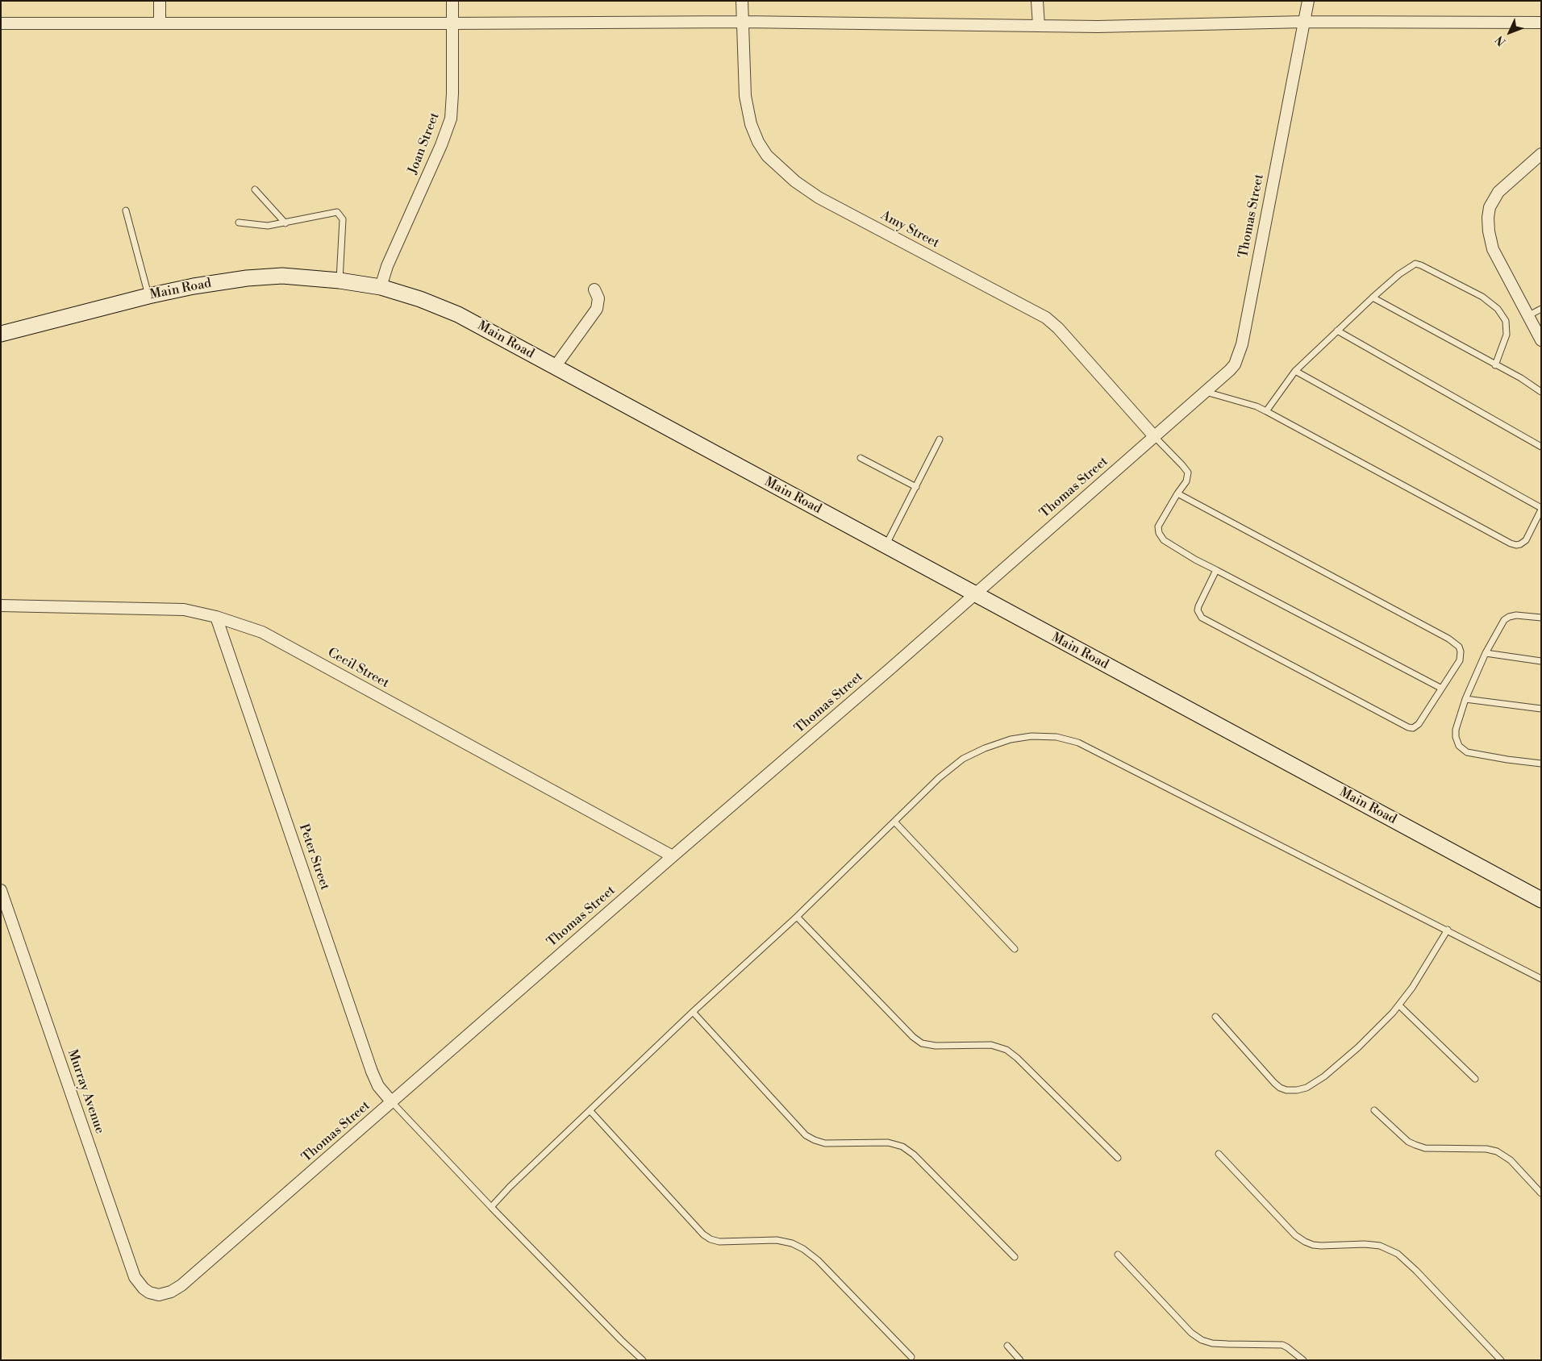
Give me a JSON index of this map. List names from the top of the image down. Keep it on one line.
{"streets":{"main road":["Main Road"],"street":["Joan Street","Thomas Street","Amy Street","Cecil Street","Peter Street","Murray Avenue"]},"crossings":[["Joan Street","Main Road"],["Thomas Street","Amy Street"],["Thomas Street","Main Road"],["Thomas Street","Cecil Street"],["Thomas Street","Peter Street"],["Thomas Street","Murray Avenue"],["Cecil Street","Peter Street"]],"north":"bottom left"}
